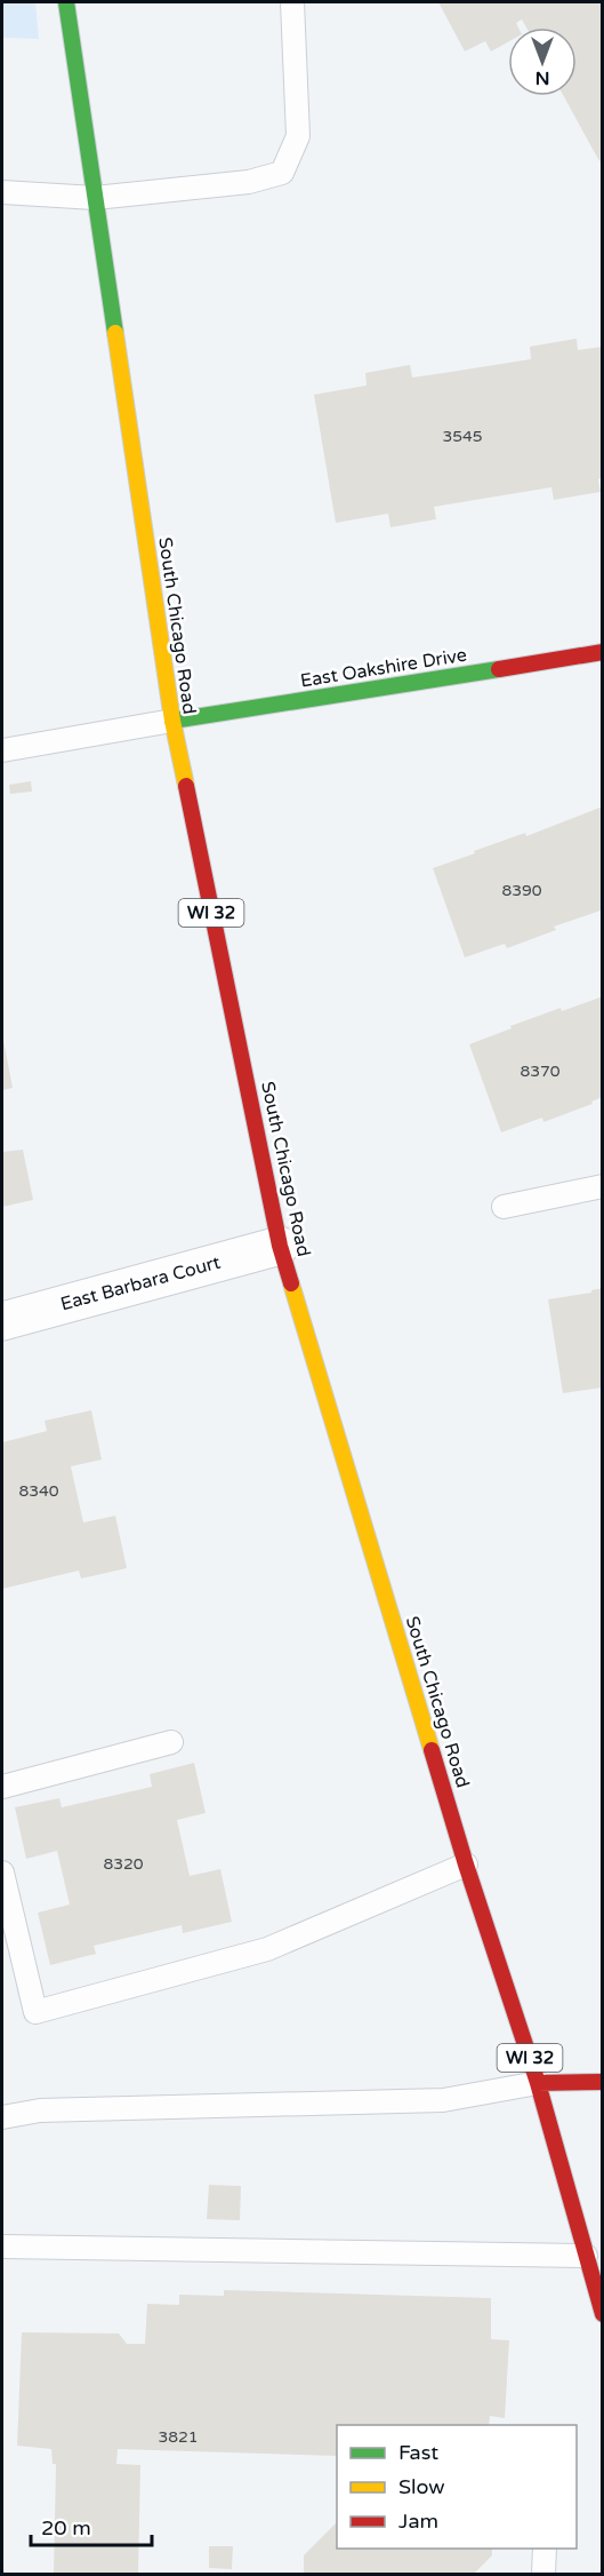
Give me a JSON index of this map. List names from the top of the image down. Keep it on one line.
{"streets":{"main road":["South Chicago Road","East Oakshire Drive","WI 32"],"street":["East Barbara Court"]},"crossings":[["South Chicago Road","East Oakshire Drive"],["South Chicago Road","East Barbara Court"]],"house_numbers":["3545","8390","8370","8340","8320","3821"],"legend":["Fast","Slow","Jam"],"scale_bar":"20 m","north":"bottom"}
